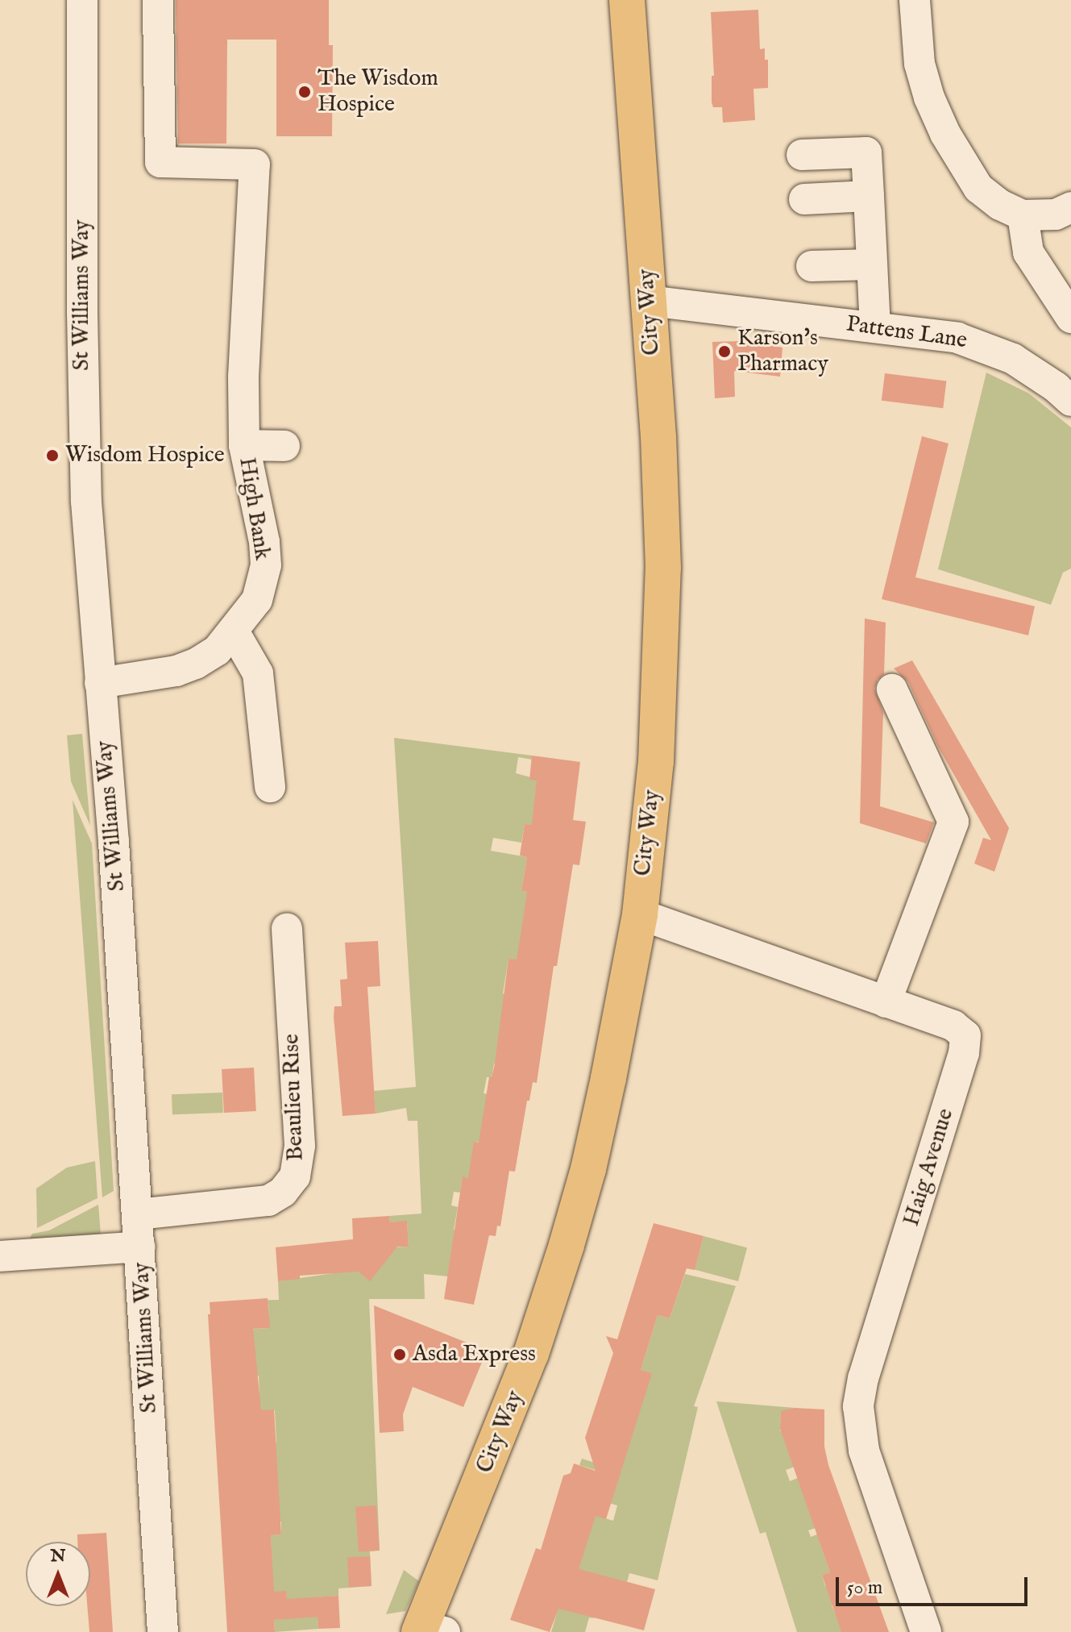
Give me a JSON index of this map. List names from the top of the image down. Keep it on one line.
{"streets":{"main road":["City Way"],"street":["St Williams Way","Pattens Lane","High Bank","Beaulieu Rise","Haig Avenue"]},"crossings":[["St Williams Way","High Bank"],["St Williams Way","Beaulieu Rise"],["City Way","Pattens Lane"],["City Way","Haig Avenue"]],"places":["The Wisdom Hospice","Karson's Pharmacy","Wisdom Hospice","Asda Express"],"scale_bar":"50 m","north":"top"}
